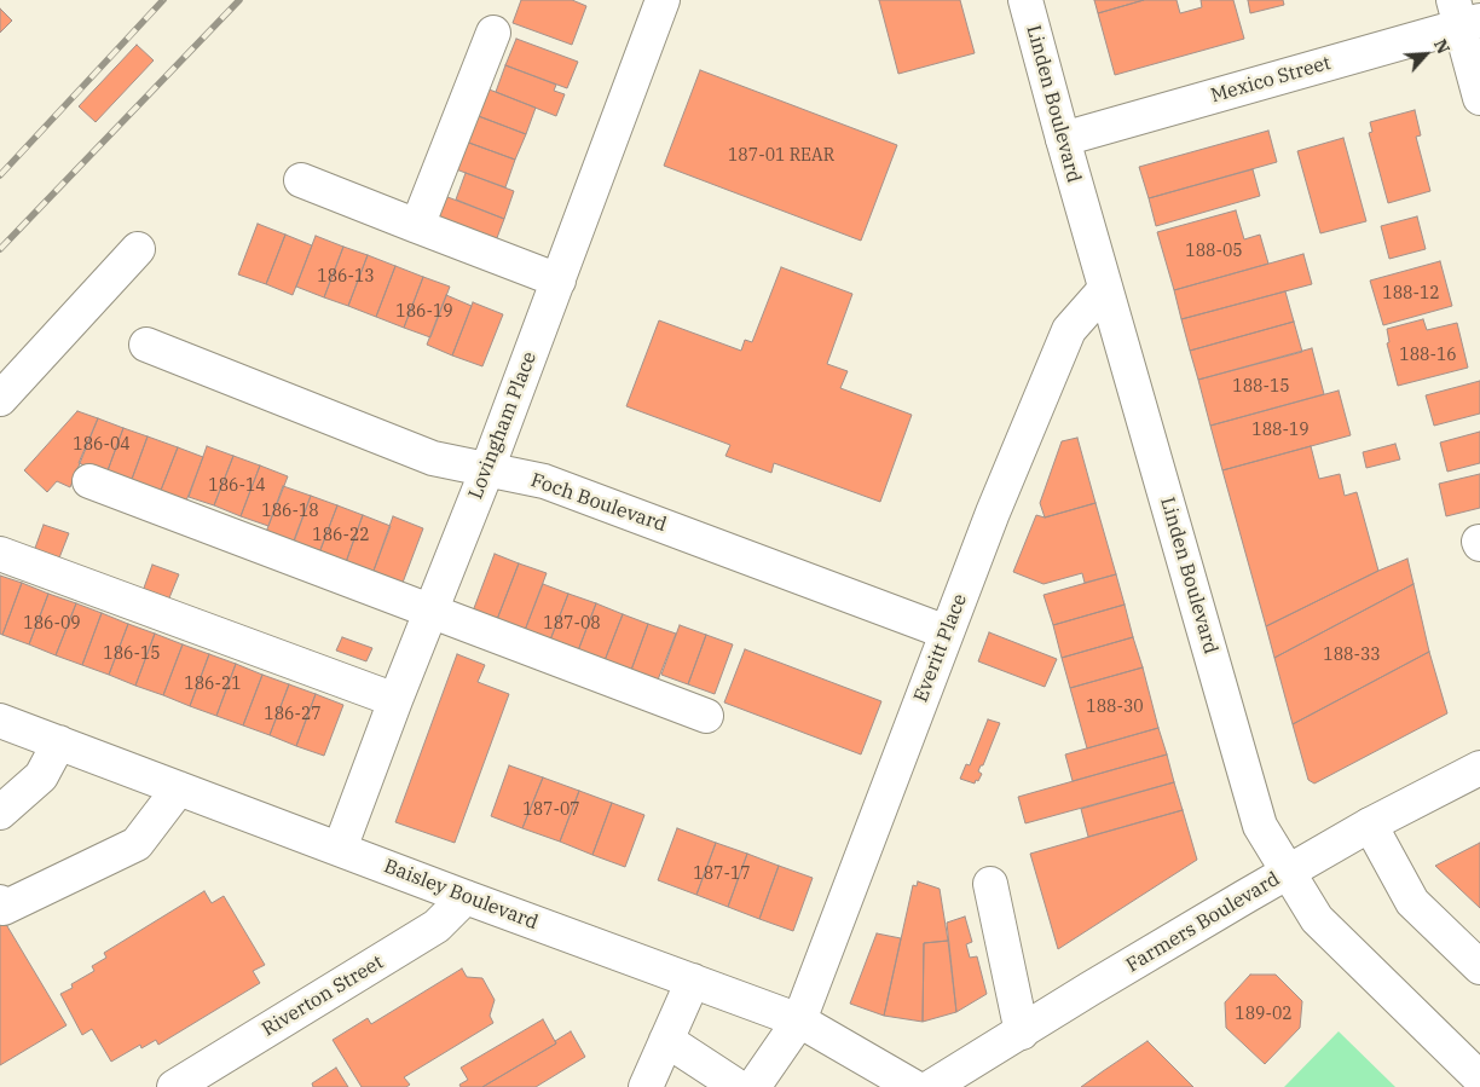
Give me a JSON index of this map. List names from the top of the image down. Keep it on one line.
{"streets":{"street":["Mexico Street","Linden Boulevard","Lovingham Place","Foch Boulevard","Everitt Place","Baisley Boulevard","Farmers Boulevard","Riverton Street"]},"crossings":[["Mexico Street","Linden Boulevard"],["Linden Boulevard","Everitt Place"],["Linden Boulevard","Farmers Boulevard"],["Lovingham Place","Foch Boulevard"],["Lovingham Place","Baisley Boulevard"],["Foch Boulevard","Everitt Place"],["Everitt Place","Baisley Boulevard"],["Baisley Boulevard","Riverton Street"]],"house_numbers":["187-01 REAR","188-05","186-13","188-12","186-19","188-16","188-15","188-19","186-04","186-14","186-18","186-22","186-09","187-08","186-15","188-33","186-21","188-30","186-27","187-07","187-17","189-02"],"north":"top right"}
